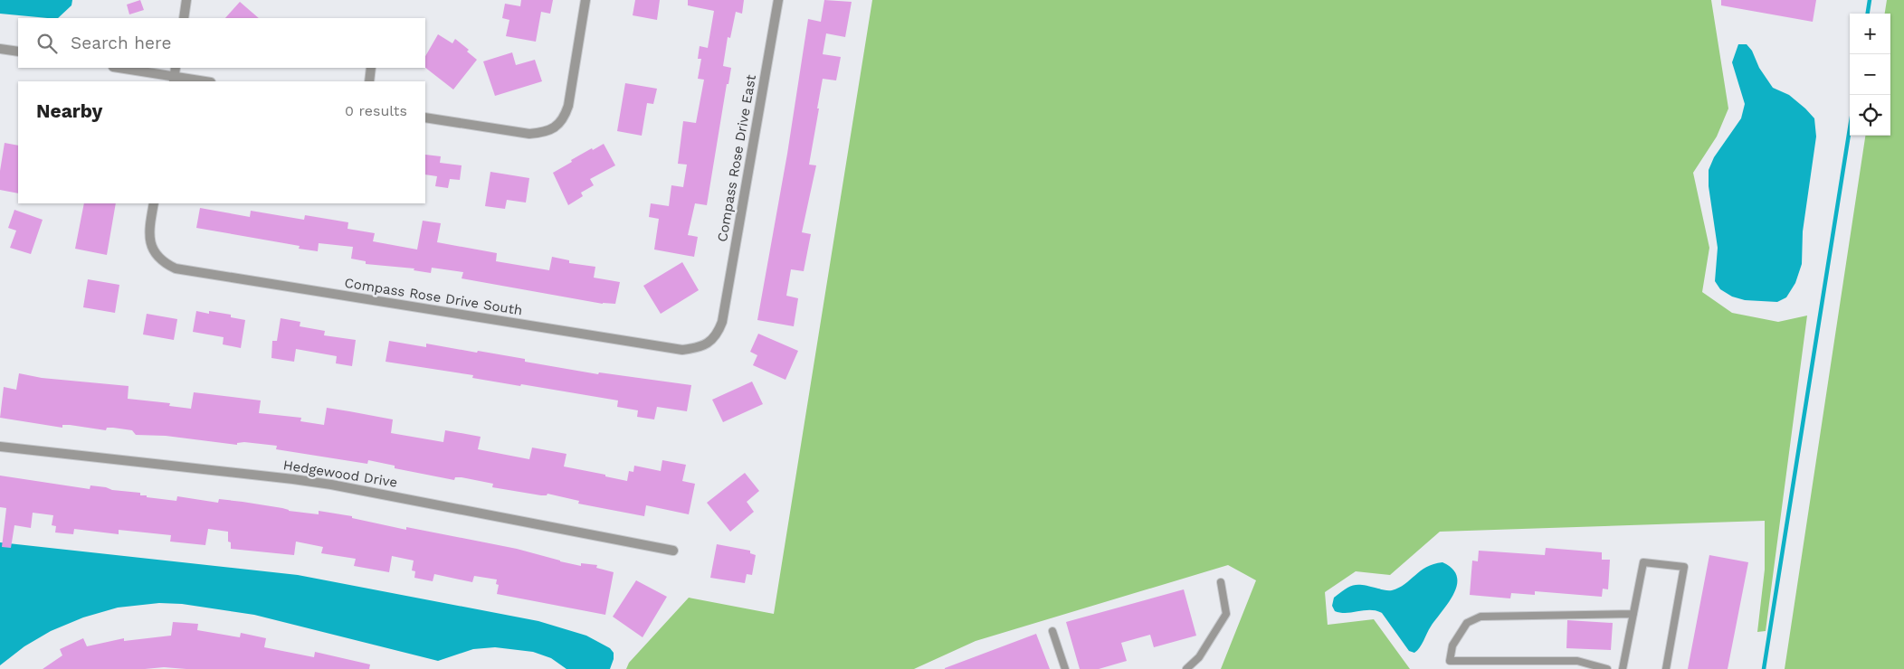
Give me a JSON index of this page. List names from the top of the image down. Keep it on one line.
{"streets":{"street":["Compass Rose Drive East","Compass Rose Drive South","Hedgewood Drive"]},"crossings":[["Compass Rose Drive East","Compass Rose Drive South"]],"page":{"map_buttons":["+","−"],"search":"Search here","heading":["Nearby","0 results"]}}
